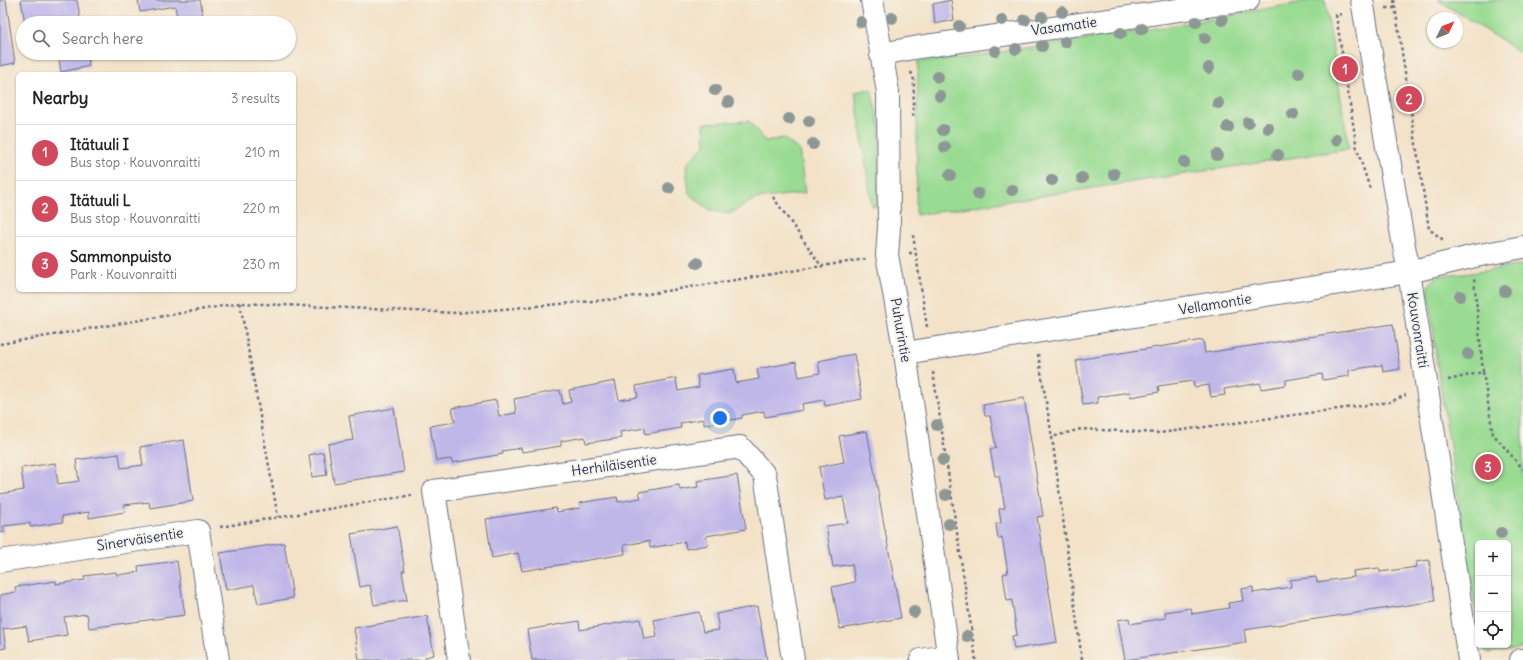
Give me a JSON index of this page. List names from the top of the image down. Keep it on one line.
{"streets":{"street":["Vasamatie","Vellamontie","Puhurintie","Kouvonraitti","Herhiläisentie","Sinerväisentie"]},"crossings":[["Vasamatie","Puhurintie"],["Vellamontie","Puhurintie"],["Vellamontie","Kouvonraitti"]],"north":"top right","page":{"search":"Search here","pins":["1","2","3"],"heading":["Nearby","3 results"],"list":[{"mark":"1","name":"Itätuuli I","note":"Bus stop · Kouvonraitti","value":"210 m"},{"mark":"2","name":"Itätuuli L","note":"Bus stop · Kouvonraitti","value":"220 m"},{"mark":"3","name":"Sammonpuisto","note":"Park · Kouvonraitti","value":"230 m"}],"map_buttons":["+","−"]}}
